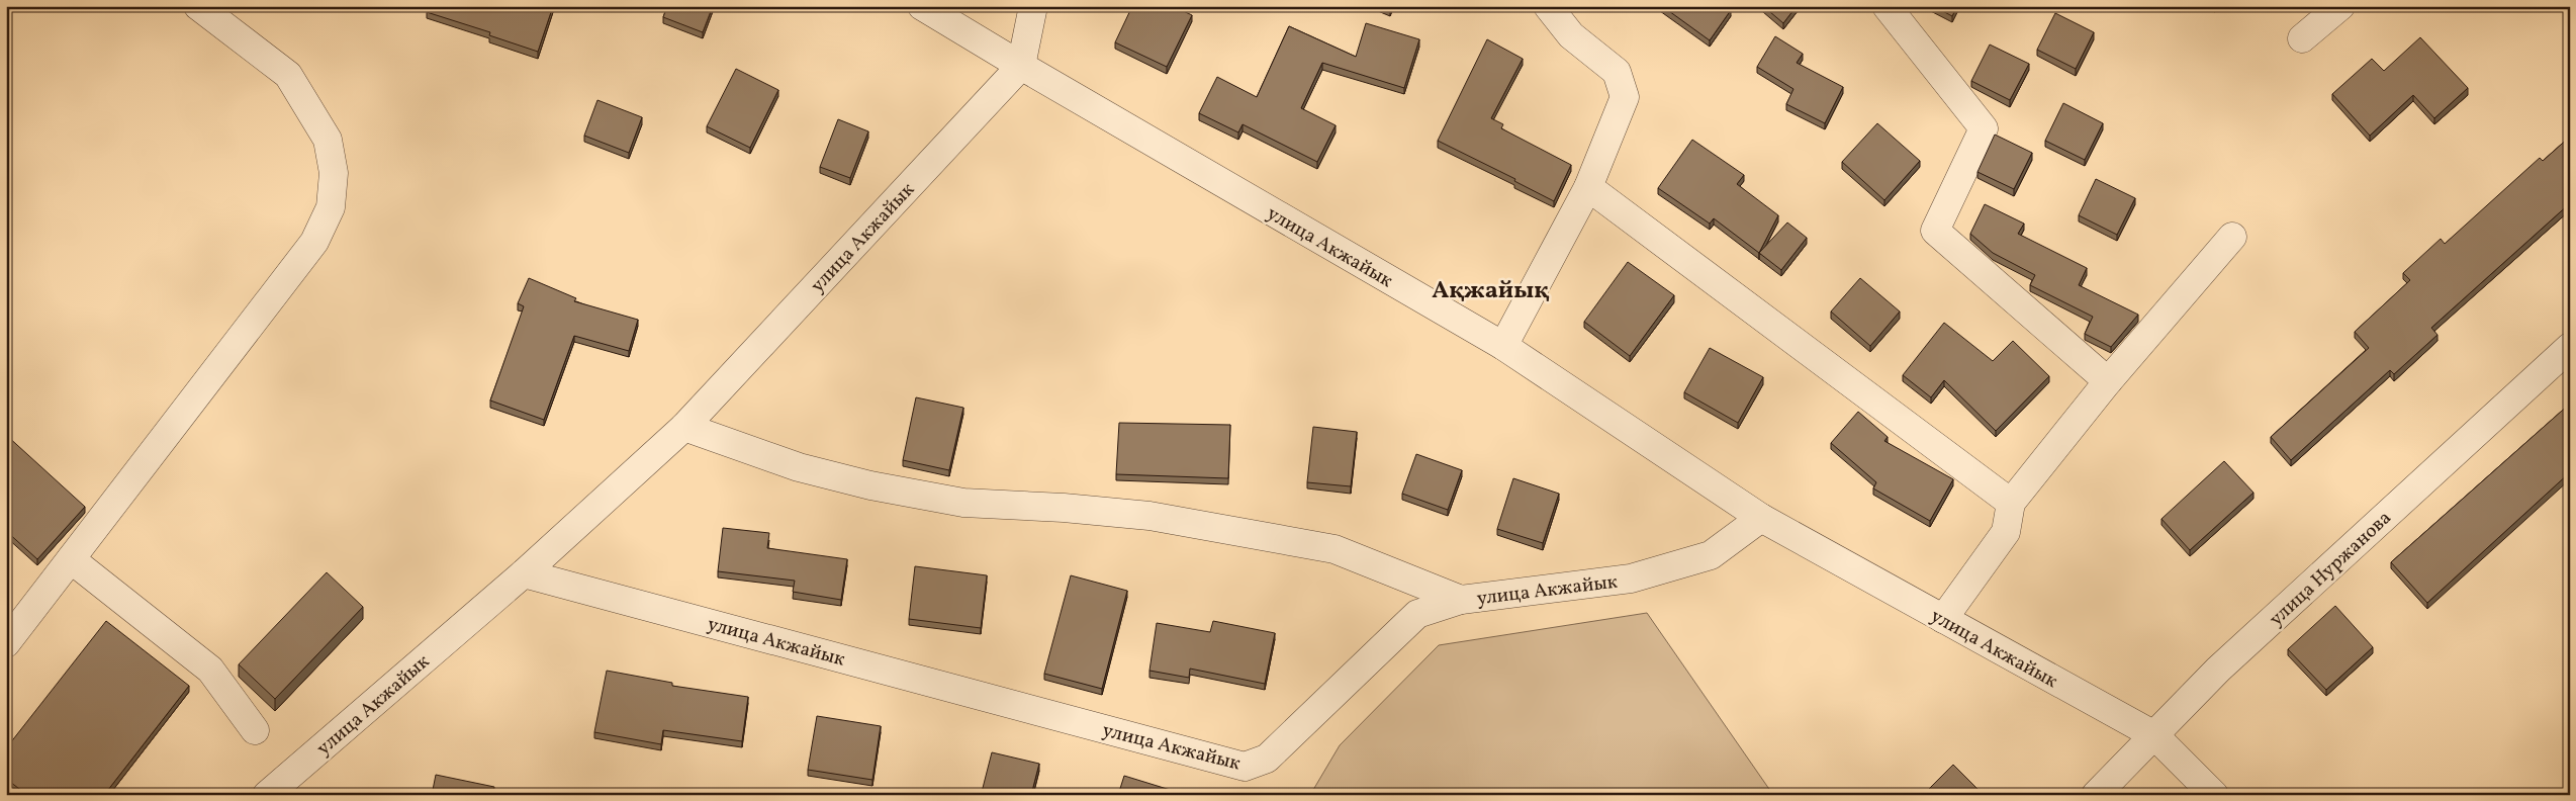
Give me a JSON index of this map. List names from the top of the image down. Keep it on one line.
{"streets":{"street":["улица Акжайык","улица Нуржанова"]},"crossings":[["улица Акжайык","улица Нуржанова"]],"districts":["Ақжайық"]}
